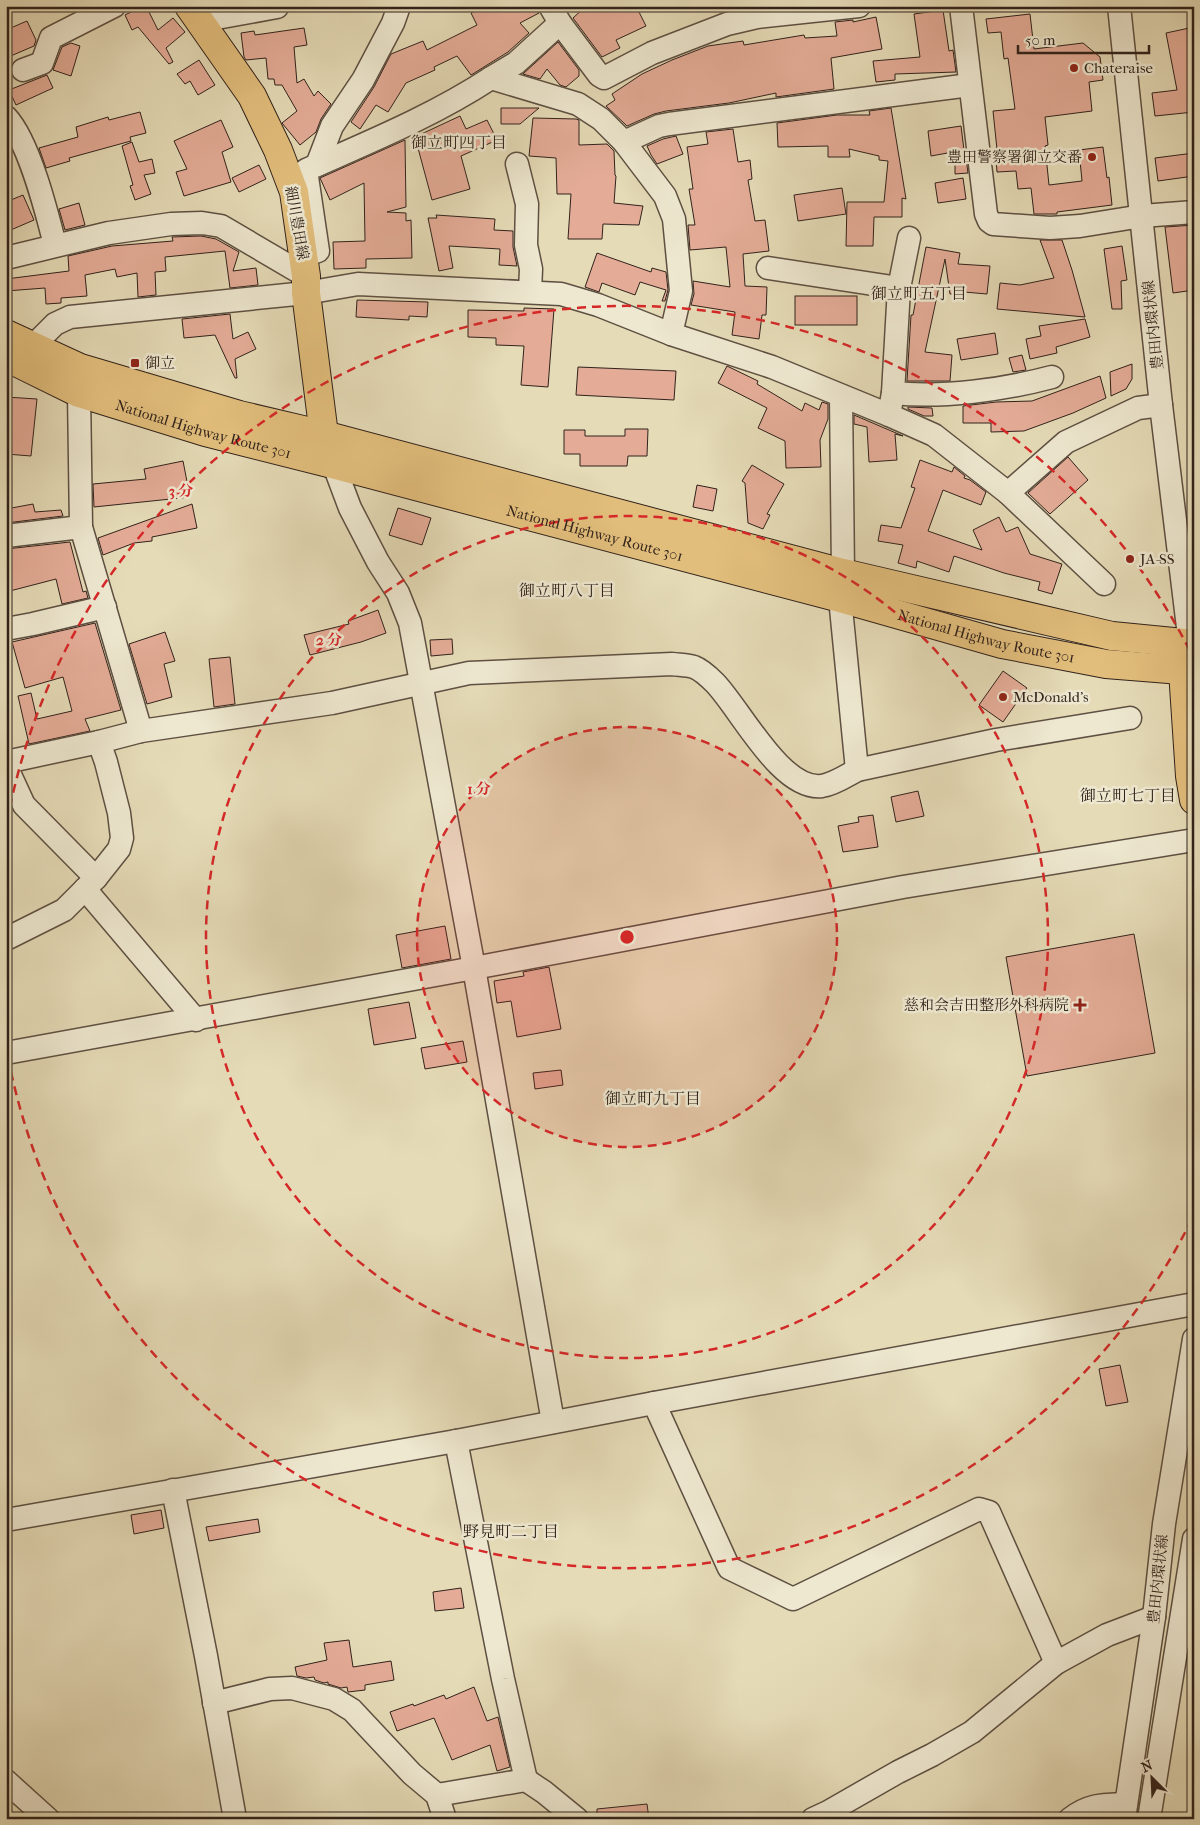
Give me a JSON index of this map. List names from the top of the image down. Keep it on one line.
{"streets":{"main road":["細川豊田線","National Highway Route 301"],"street":["豊田内環状線"]},"crossings":[["細川豊田線","National Highway Route 301"],["豊田内環状線","National Highway Route 301"]],"districts":["御立町四丁目","御立町五丁目","御立町八丁目","御立町七丁目","御立町九丁目","野見町二丁目"],"places":{"other":["Chateraise","豊田警察署御立交番","JA-SS","McDonald's"],"transit":["御立"],"health":["慈和会吉田整形外科病院"]},"scale_bar":"50 m","north":"top left","rings":["3 分","2 分","1 分"]}
